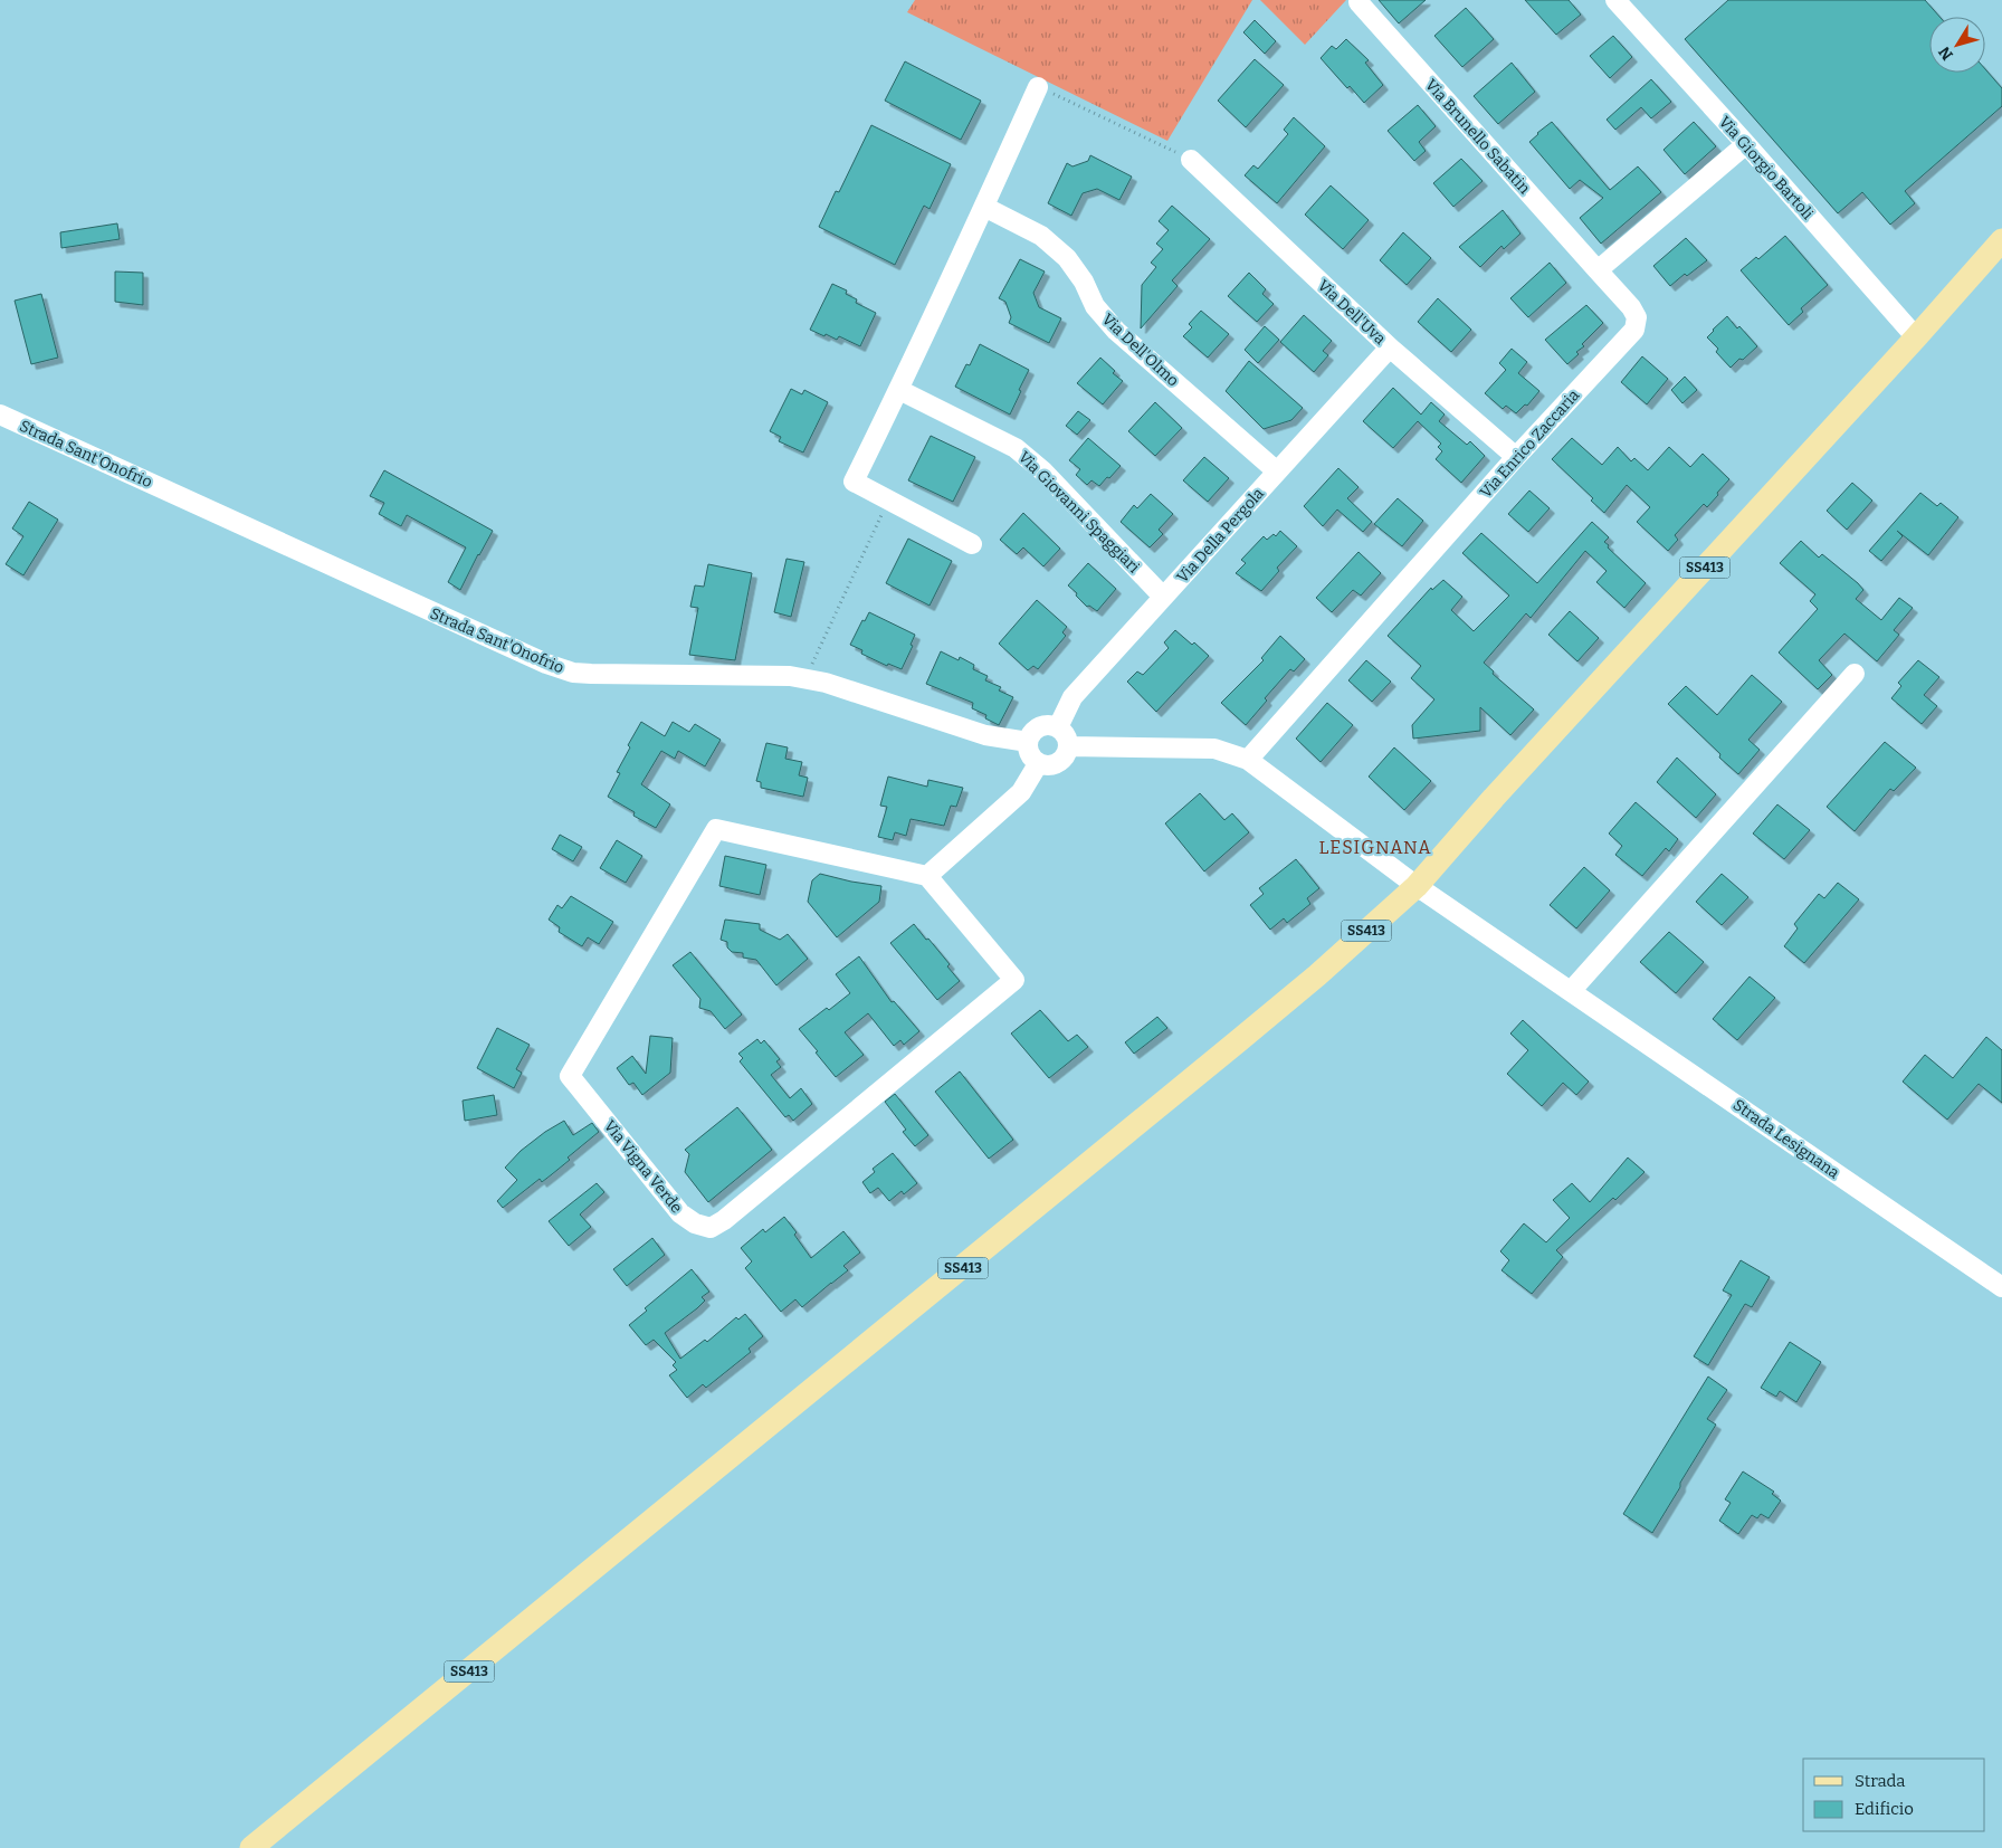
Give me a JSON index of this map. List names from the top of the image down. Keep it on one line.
{"streets":{"main road":["SS413"],"street":["Via Brunello Sabatin","Via Giorgio Bartoli","Via Dell'Uva","Via Dell'Olmo","Via Enrico Zaccaria","Strada Sant'Onofrio","Via Giovanni Spaggiari","Via Della Pergola","Strada Lesignana","Via Vigna Verde"]},"crossings":[["Via Brunello Sabatin","Via Enrico Zaccaria"],["Via Giorgio Bartoli","SS413"],["Via Dell'Uva","Via Enrico Zaccaria"],["Via Dell'Uva","Via Della Pergola"],["Via Dell'Olmo","Via Della Pergola"],["Strada Sant'Onofrio","Via Della Pergola"],["Via Giovanni Spaggiari","Via Della Pergola"],["SS413","Strada Lesignana"]],"districts":["LESIGNANA"],"legend":["Strada","Edificio"],"north":"bottom left"}
